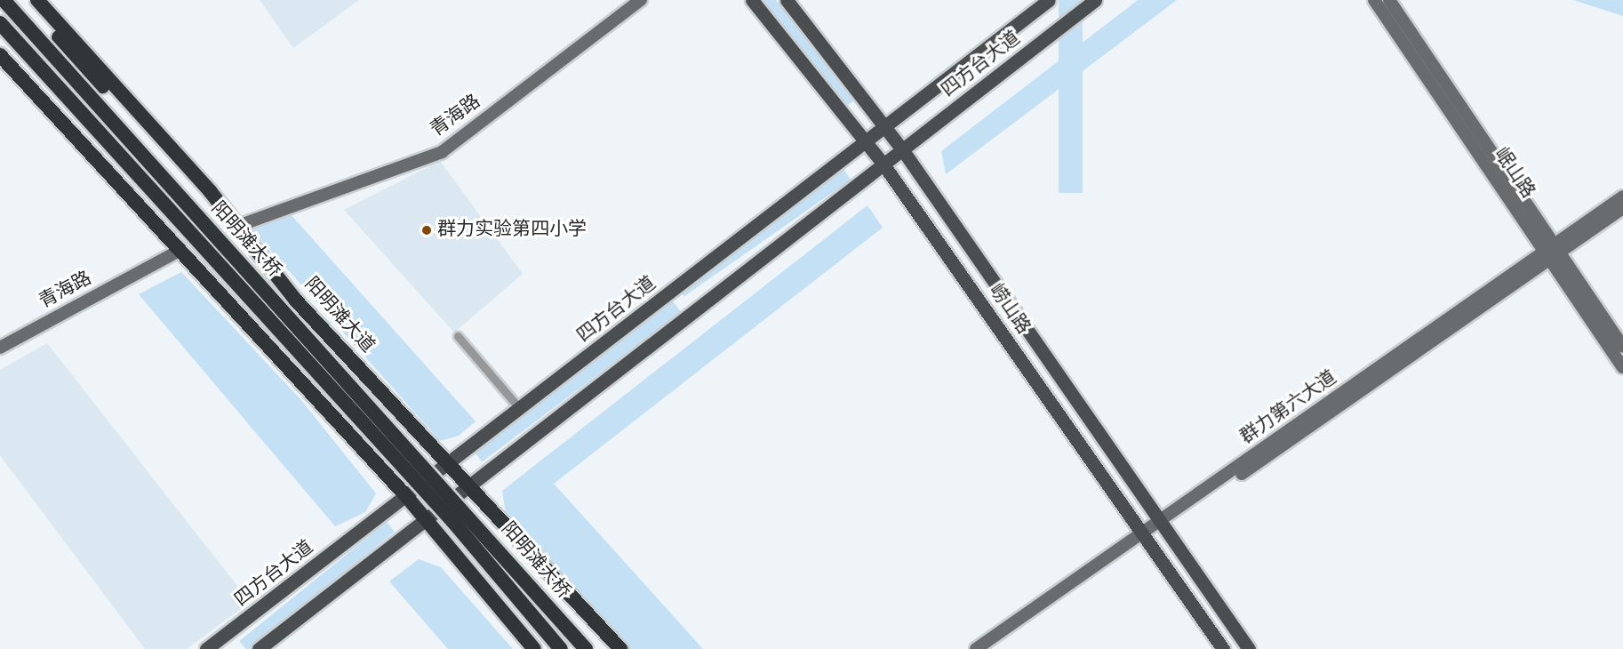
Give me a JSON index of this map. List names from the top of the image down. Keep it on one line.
{"streets":{"highway":["阳明滩大桥","阳明滩大道"],"main road":["四方台大道","青海路","岷山路","崂山路","群力第六大道"]},"crossings":[["四方台大道","崂山路"],["四方台大道","阳明滩大道"],["青海路","阳明滩大道"],["岷山路","群力第六大道"],["崂山路","群力第六大道"]],"places":["群力实验第四小学"]}
